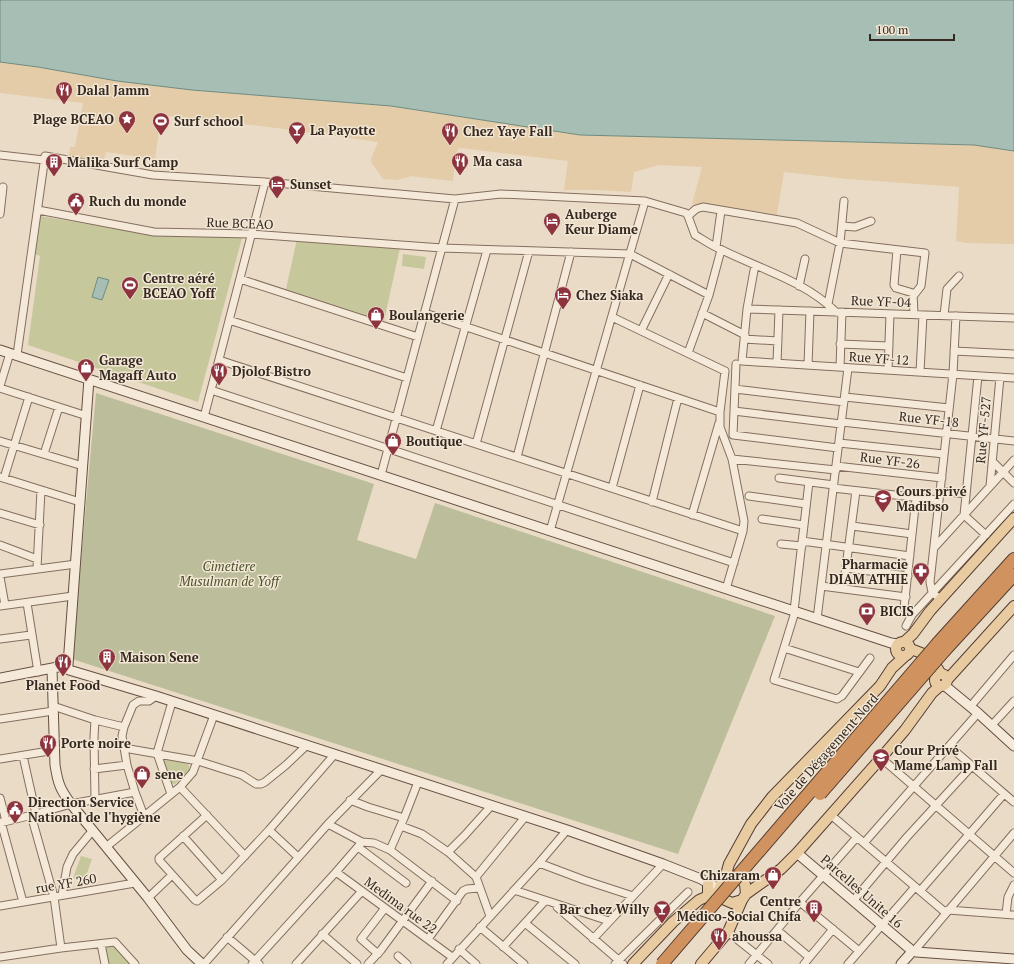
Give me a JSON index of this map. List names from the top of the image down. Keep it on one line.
{"streets":{"highway":["Voie de Dégagement Nord"],"street":["Rue BCEAO","Rue YF-04","Rue YF-12","Rue YF-18","Rue YF-527","Rue YF-26","rue YF 260","Parcelles Unite 16","Medima rue 22"]},"crossings":[["Rue YF-12","Rue YF-527"],["Rue YF-18","Rue YF-527"]],"parks":["Cimetiere Musulman de Yoff"],"places":{"restaurant":["Dalal Jamm","Chez Yaye Fall","Ma casa","Djolof Bistro","Planet Food","Porte noire","ahoussa"],"place":["Plage BCEAO"],"sports":["Surf school","Centre aéré BCEAO Yoff"],"bar":["La Payotte","Bar chez Willy"],"building":["Malika Surf Camp","Maison Sene","Centre Médico-Social Chifa"],"hotel":["Sunset","Auberge Keur Diame","Chez Siaka"],"public building":["Ruch du monde","Direction Service National de l'hygiène"],"shop":["Boulangerie","Garage Magaff Auto","Boutique","sene","Chizaram"],"school or university":["Cours privé Madibso","Cour Privé Mame Lamp Fall"],"pharmacy":["Pharmacie DIAM ATHIE"],"bank":["BICIS"]},"scale_bar":"100 m"}
